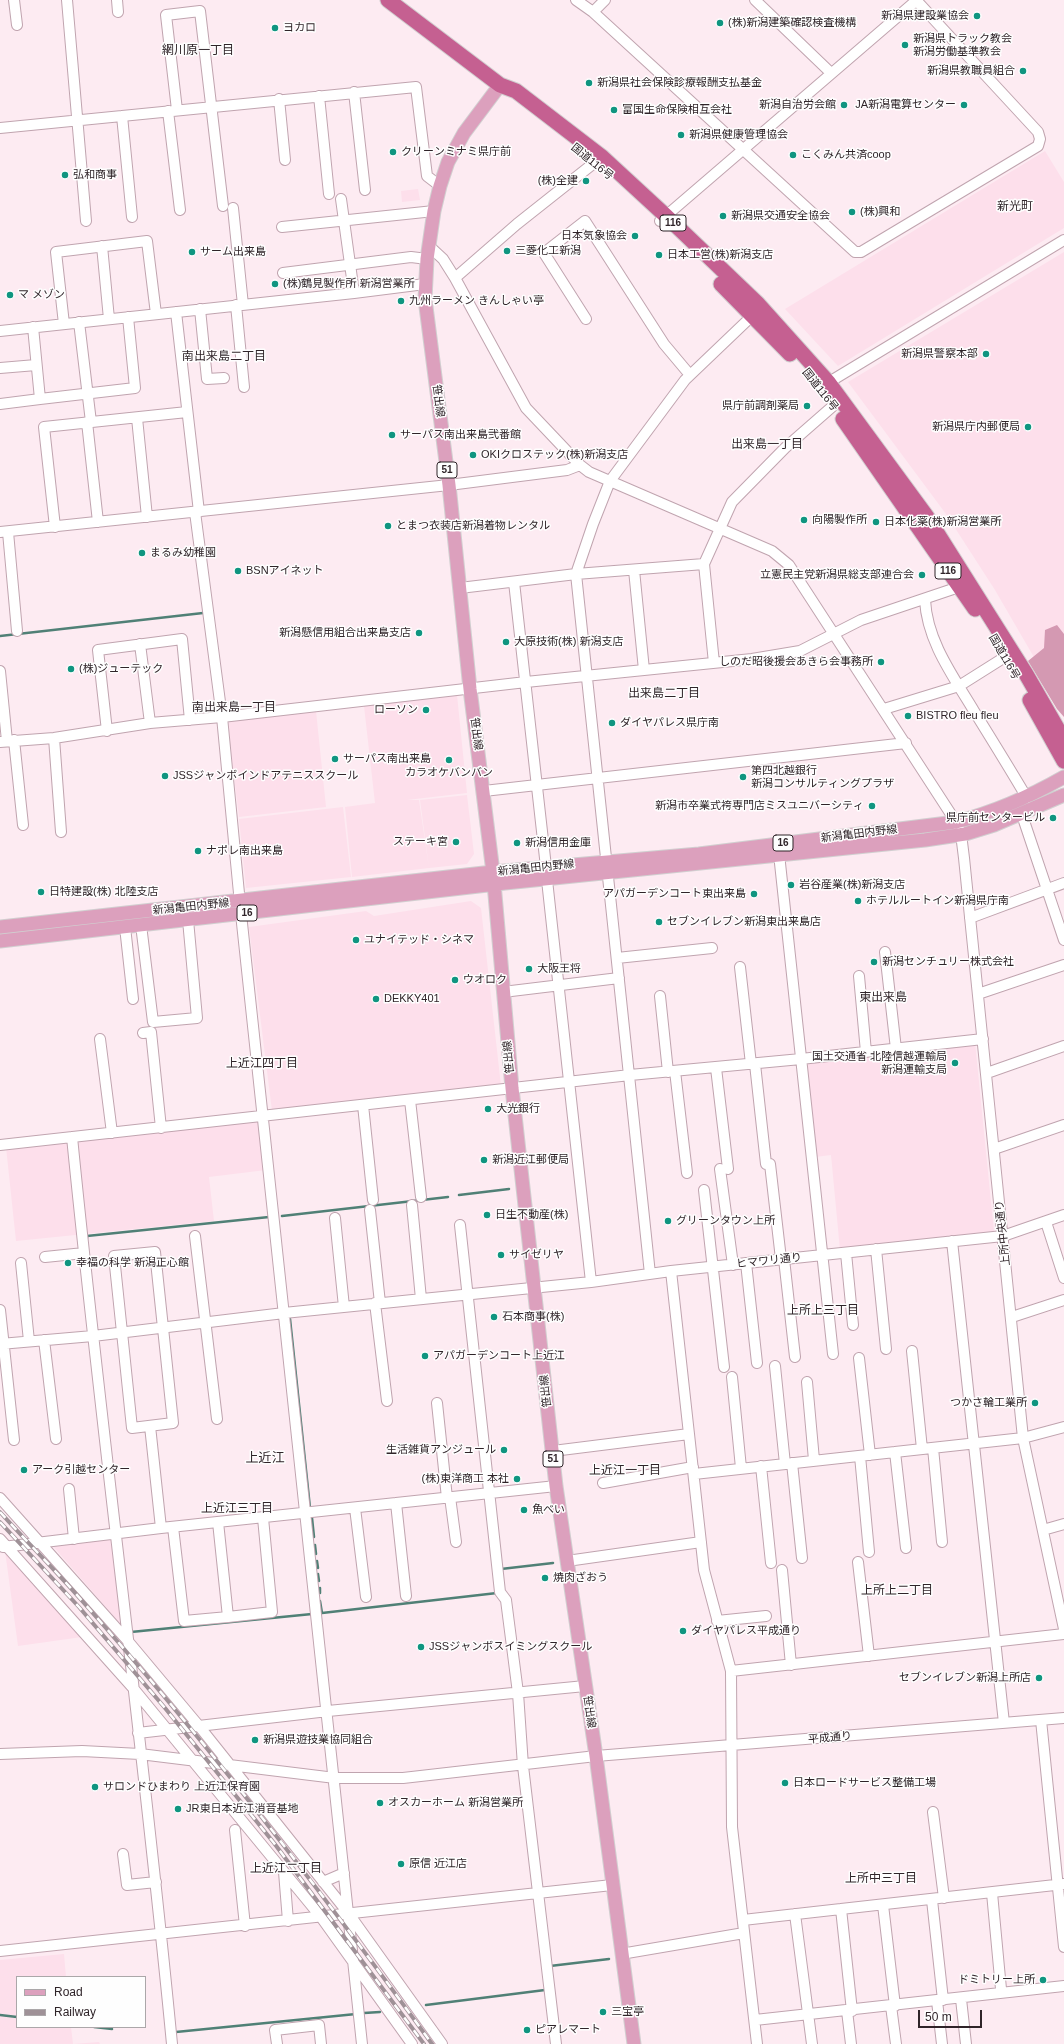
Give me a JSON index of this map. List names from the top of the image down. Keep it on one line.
{"streets":{"highway":["国道116号","116"],"main road":["笹出線","51","新潟亀田内野線","16"],"street":["上所中央通り","ヒマワリ通り","平成通り"]},"crossings":[["国道116号","笹出線"],["笹出線","新潟亀田内野線"],["笹出線","上所中央通り"],["笹出線","ヒマワリ通り"],["笹出線","平成通り"],["新潟亀田内野線","上所中央通り"],["上所中央通り","ヒマワリ通り"]],"districts":["網川原一丁目","新光町","南出来島二丁目","出来島一丁目","出来島二丁目","南出来島一丁目","東出来島","上近江四丁目","上所上三丁目","上近江","上近江一丁目","上近江三丁目","上所上二丁目","上近江二丁目","上所中三丁目"],"places":["新潟県建設業協会","(株)新潟建築確認検査機構","ヨカロ","新潟県トラック教会 新潟労働基準教会","新潟県教職員組合","新潟県社会保険診療報酬支払基金","新潟自治労会館","JA新潟電算センター","富国生命保険相互会社","新潟県健康管理協会","クリーンミナミ県庁前","こくみん共済coop","弘和商事","(株)全建","(株)興和","新潟県交通安全協会","日本気象協会","三菱化工新潟","サーム出来島","日本工営(株)新潟支店","(株)鶴見製作所 新潟営業所","マ メゾン","九州ラーメン きんしゃい亭","新潟県警察本部","県庁前調剤薬局","新潟県庁内郵便局","サーパス南出来島弐番館","OKIクロステック(株)新潟支店","向陽製作所","日本化薬(株)新潟営業所","とまつ衣装店新潟着物レンタル","まるみ幼稚園","BSNアイネット","立憲民主党新潟県総支部連合会","新潟懸信用組合出来島支店","大原技術(株) 新潟支店","しのだ昭後援会あきら会事務所","(株)ジューテック","ローソン","BISTRO fleu fleu","ダイヤパレス県庁南","サーパス南出来島","カラオケバンバン","JSSジャンボインドアテニススクール","第四北越銀行 新潟コンサルティングプラザ","新潟市卒業式袴専門店ミスユニバーシティ","県庁前センタービル","ステーキ宮","新潟信用金庫","ナポレ南出来島","岩谷産業(株)新潟支店","日特建設(株) 北陸支店","アパガーデンコート東出来島","ホテルルートイン新潟県庁南","セブンイレブン新潟東出来島店","ユナイテッド・シネマ","新潟センチュリー株式会社","大阪王将","ウオロク","DEKKY401","国土交通省 北陸信越運輸局 新潟運輸支局","大光銀行","新潟近江郵便局","日生不動産(株)","グリーンタウン上所","サイゼリヤ","幸福の科学 新潟正心館","石本商事(株)","アパガーデンコート上近江","つかさ輪工業所","生活雑貨アンジュール","アーク引越センター","(株)東洋商工 本社","魚べい","焼肉ざおう","ダイヤパレス平成通り","JSSジャンボスイミングスクール","セブンイレブン新潟上所店","新潟県遊技業協同組合","日本ロードサービス整備工場","サロンドひまわり 上近江保育園","オスカーホーム 新潟営業所","JR東日本近江消音基地","原信 近江店","ドミトリー上所","三宝亭","ピアレマート"],"legend":["Road","Railway"],"scale_bar":"50 m"}
